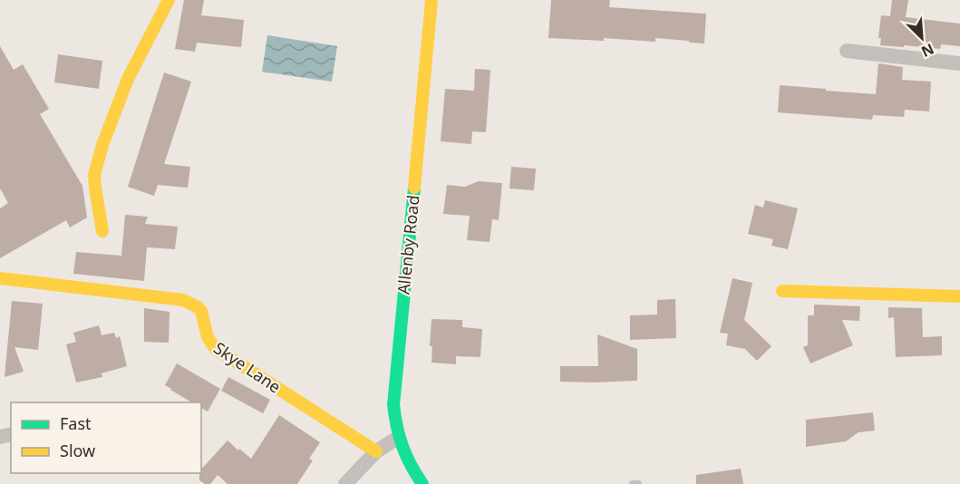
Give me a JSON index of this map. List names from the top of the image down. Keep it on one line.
{"streets":{"street":["Allenby Road","Skye Lane"]},"legend":["Fast","Slow"],"north":"bottom right"}
